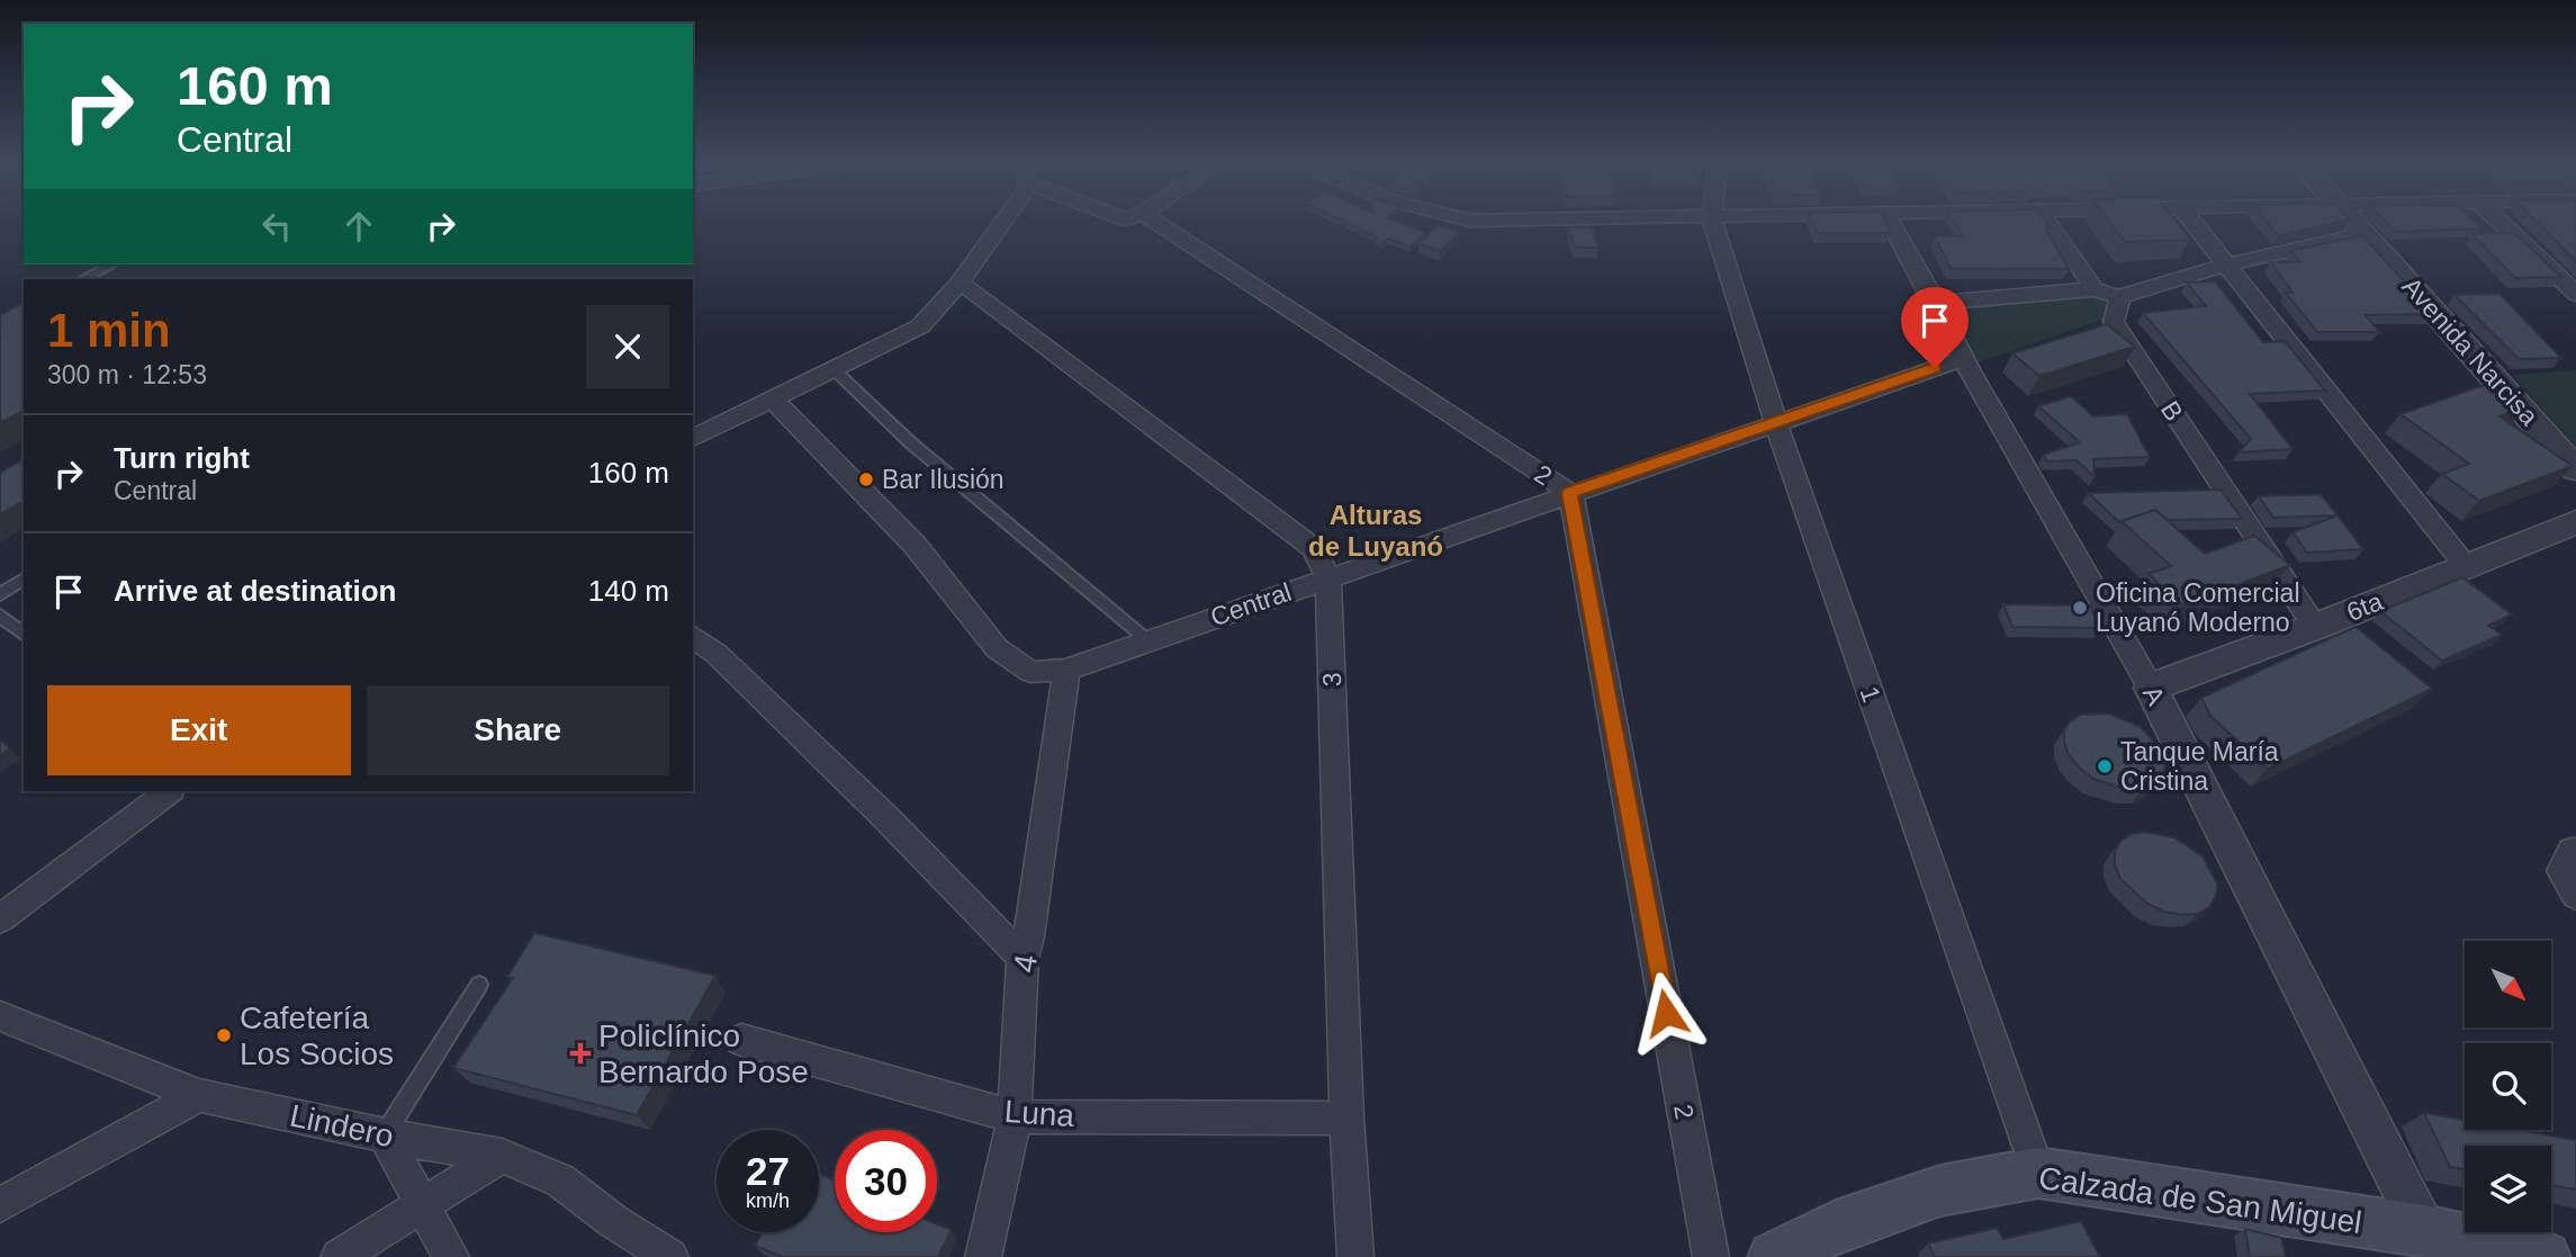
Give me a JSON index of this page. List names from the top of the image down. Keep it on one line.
{"streets":{"main road":["Calzada de San Miguel"],"street":["Avenida Narcisa","B","2","Central","6ta","3","1","A","4","Luna","Lindero"]},"crossings":[["B","6ta"],["2","Central"],["Central","3"],["Central","1"],["Central","A"],["Central","4"],["6ta","A"],["3","Luna"],["1","Calzada de San Miguel"],["A","Calzada de San Miguel"],["4","Luna"]],"districts":["Alturas de Luyanó"],"places":{"other":["Bar Ilusión","Oficina Comercial Luyanó Moderno","Tanque María Cristina","Cafetería Los Socios"],"health":["Policlínico Bernardo Pose"]},"north":"bottom right","page":{"turn":["160 m","Central"],"heading":["1 min","300 m · 12:53"],"list":[{"name":"Turn right","note":"Central","value":"160 m"},{"name":"Arrive at destination","value":"140 m"}],"buttons":["Exit","Share"],"speed":"27 km/h","limit":"30"}}
